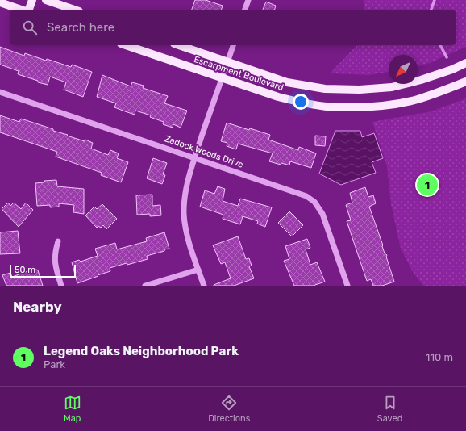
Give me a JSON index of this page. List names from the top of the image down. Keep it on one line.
{"streets":{"main road":["Escarpment Boulevard"],"street":["Zadock Woods Drive"]},"scale_bar":"50 m","north":"bottom left","page":{"search":"Search here","pins":"1","scale":"50 m","heading":"Nearby","list":[{"mark":"1","name":"Legend Oaks Neighborhood Park","note":"Park","value":"110 m"}],"nav":["Map","Directions","Saved"]}}
